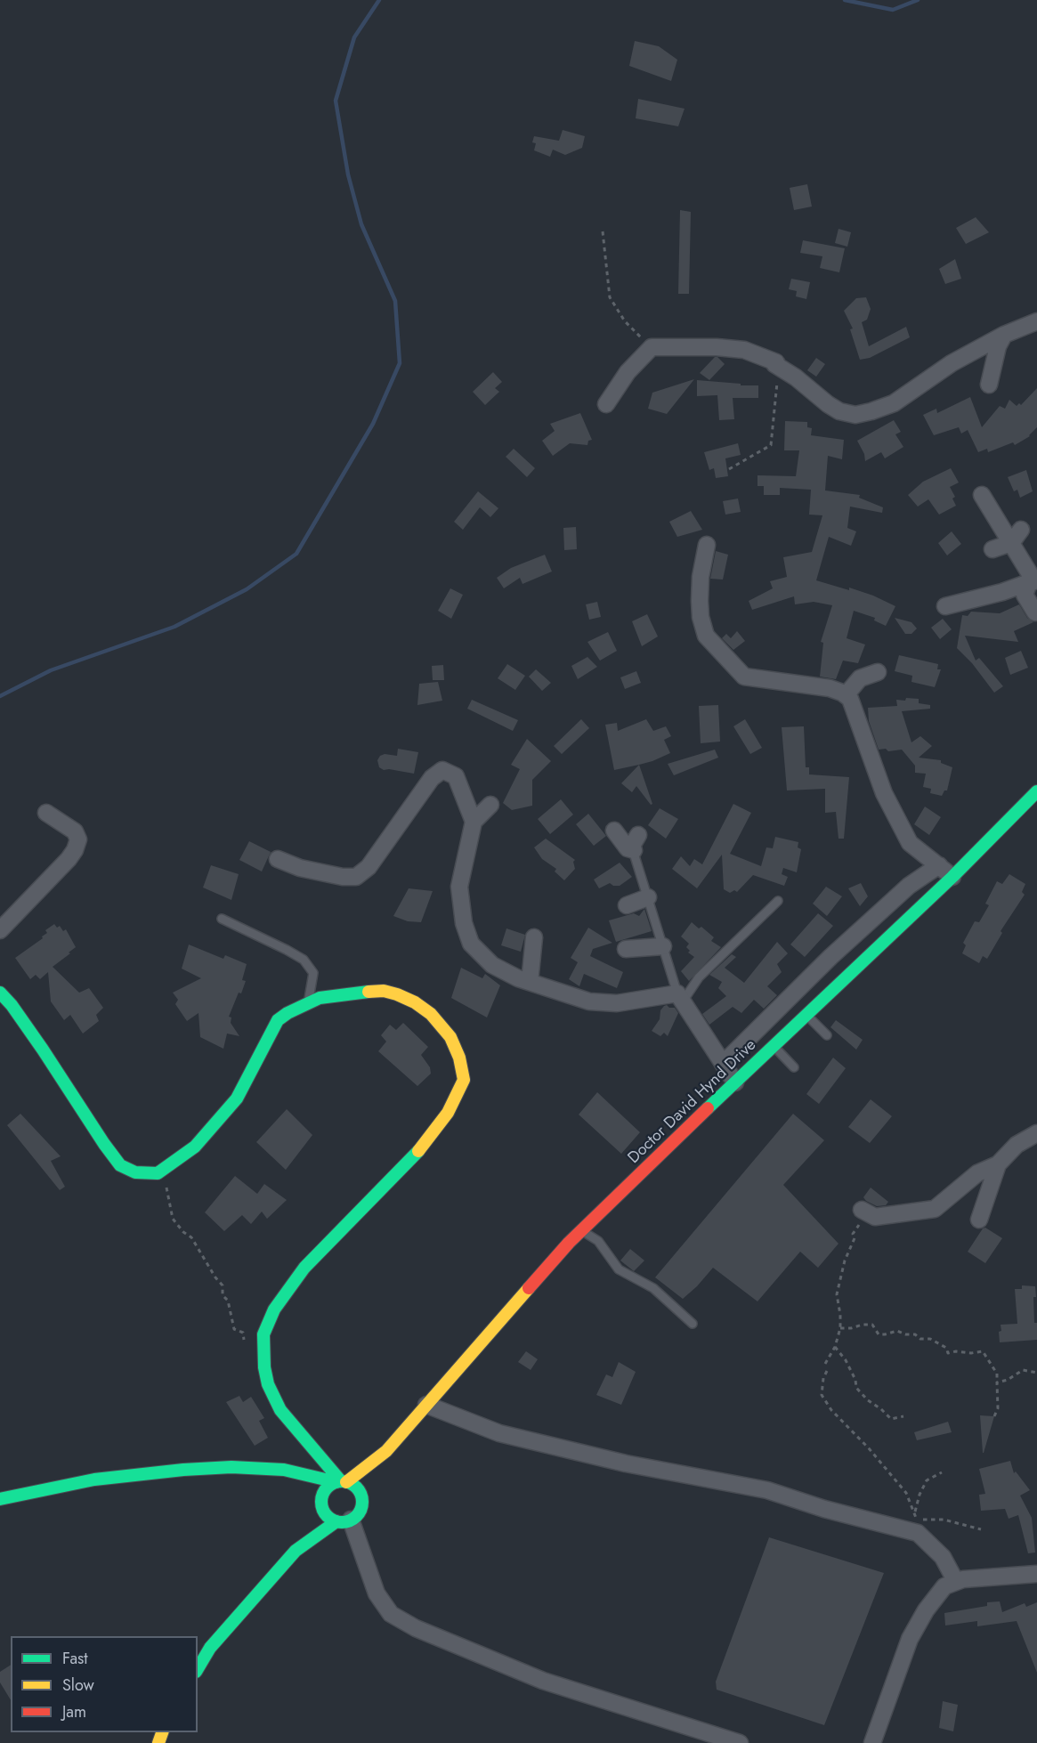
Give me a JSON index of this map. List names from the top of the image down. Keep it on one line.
{"streets":{"street":["Doctor David Hynd Drive"]},"legend":["Fast","Slow","Jam"]}
